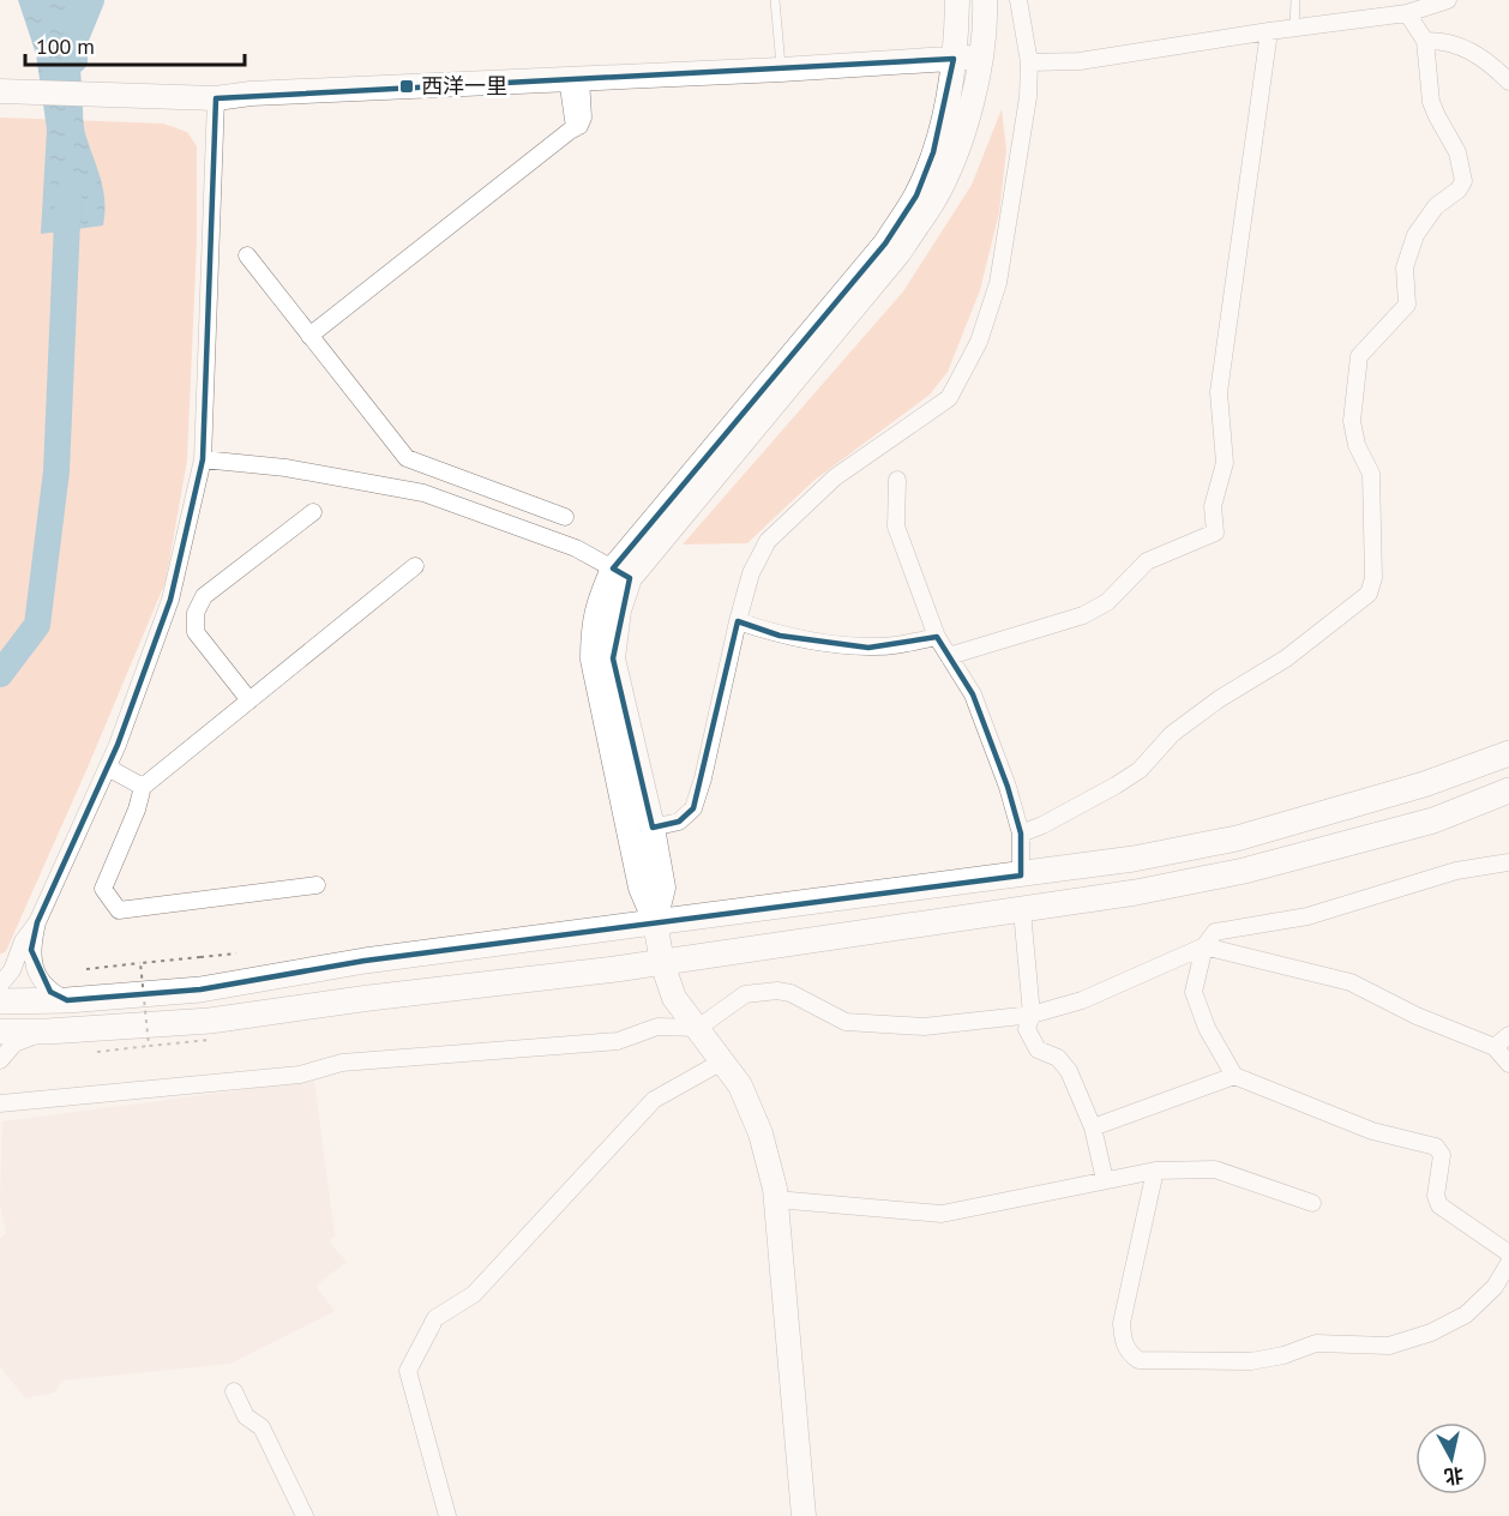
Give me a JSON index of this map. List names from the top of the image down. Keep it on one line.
{"places":{"transit":["西洋一里"]},"scale_bar":"100 m","north":"bottom"}
